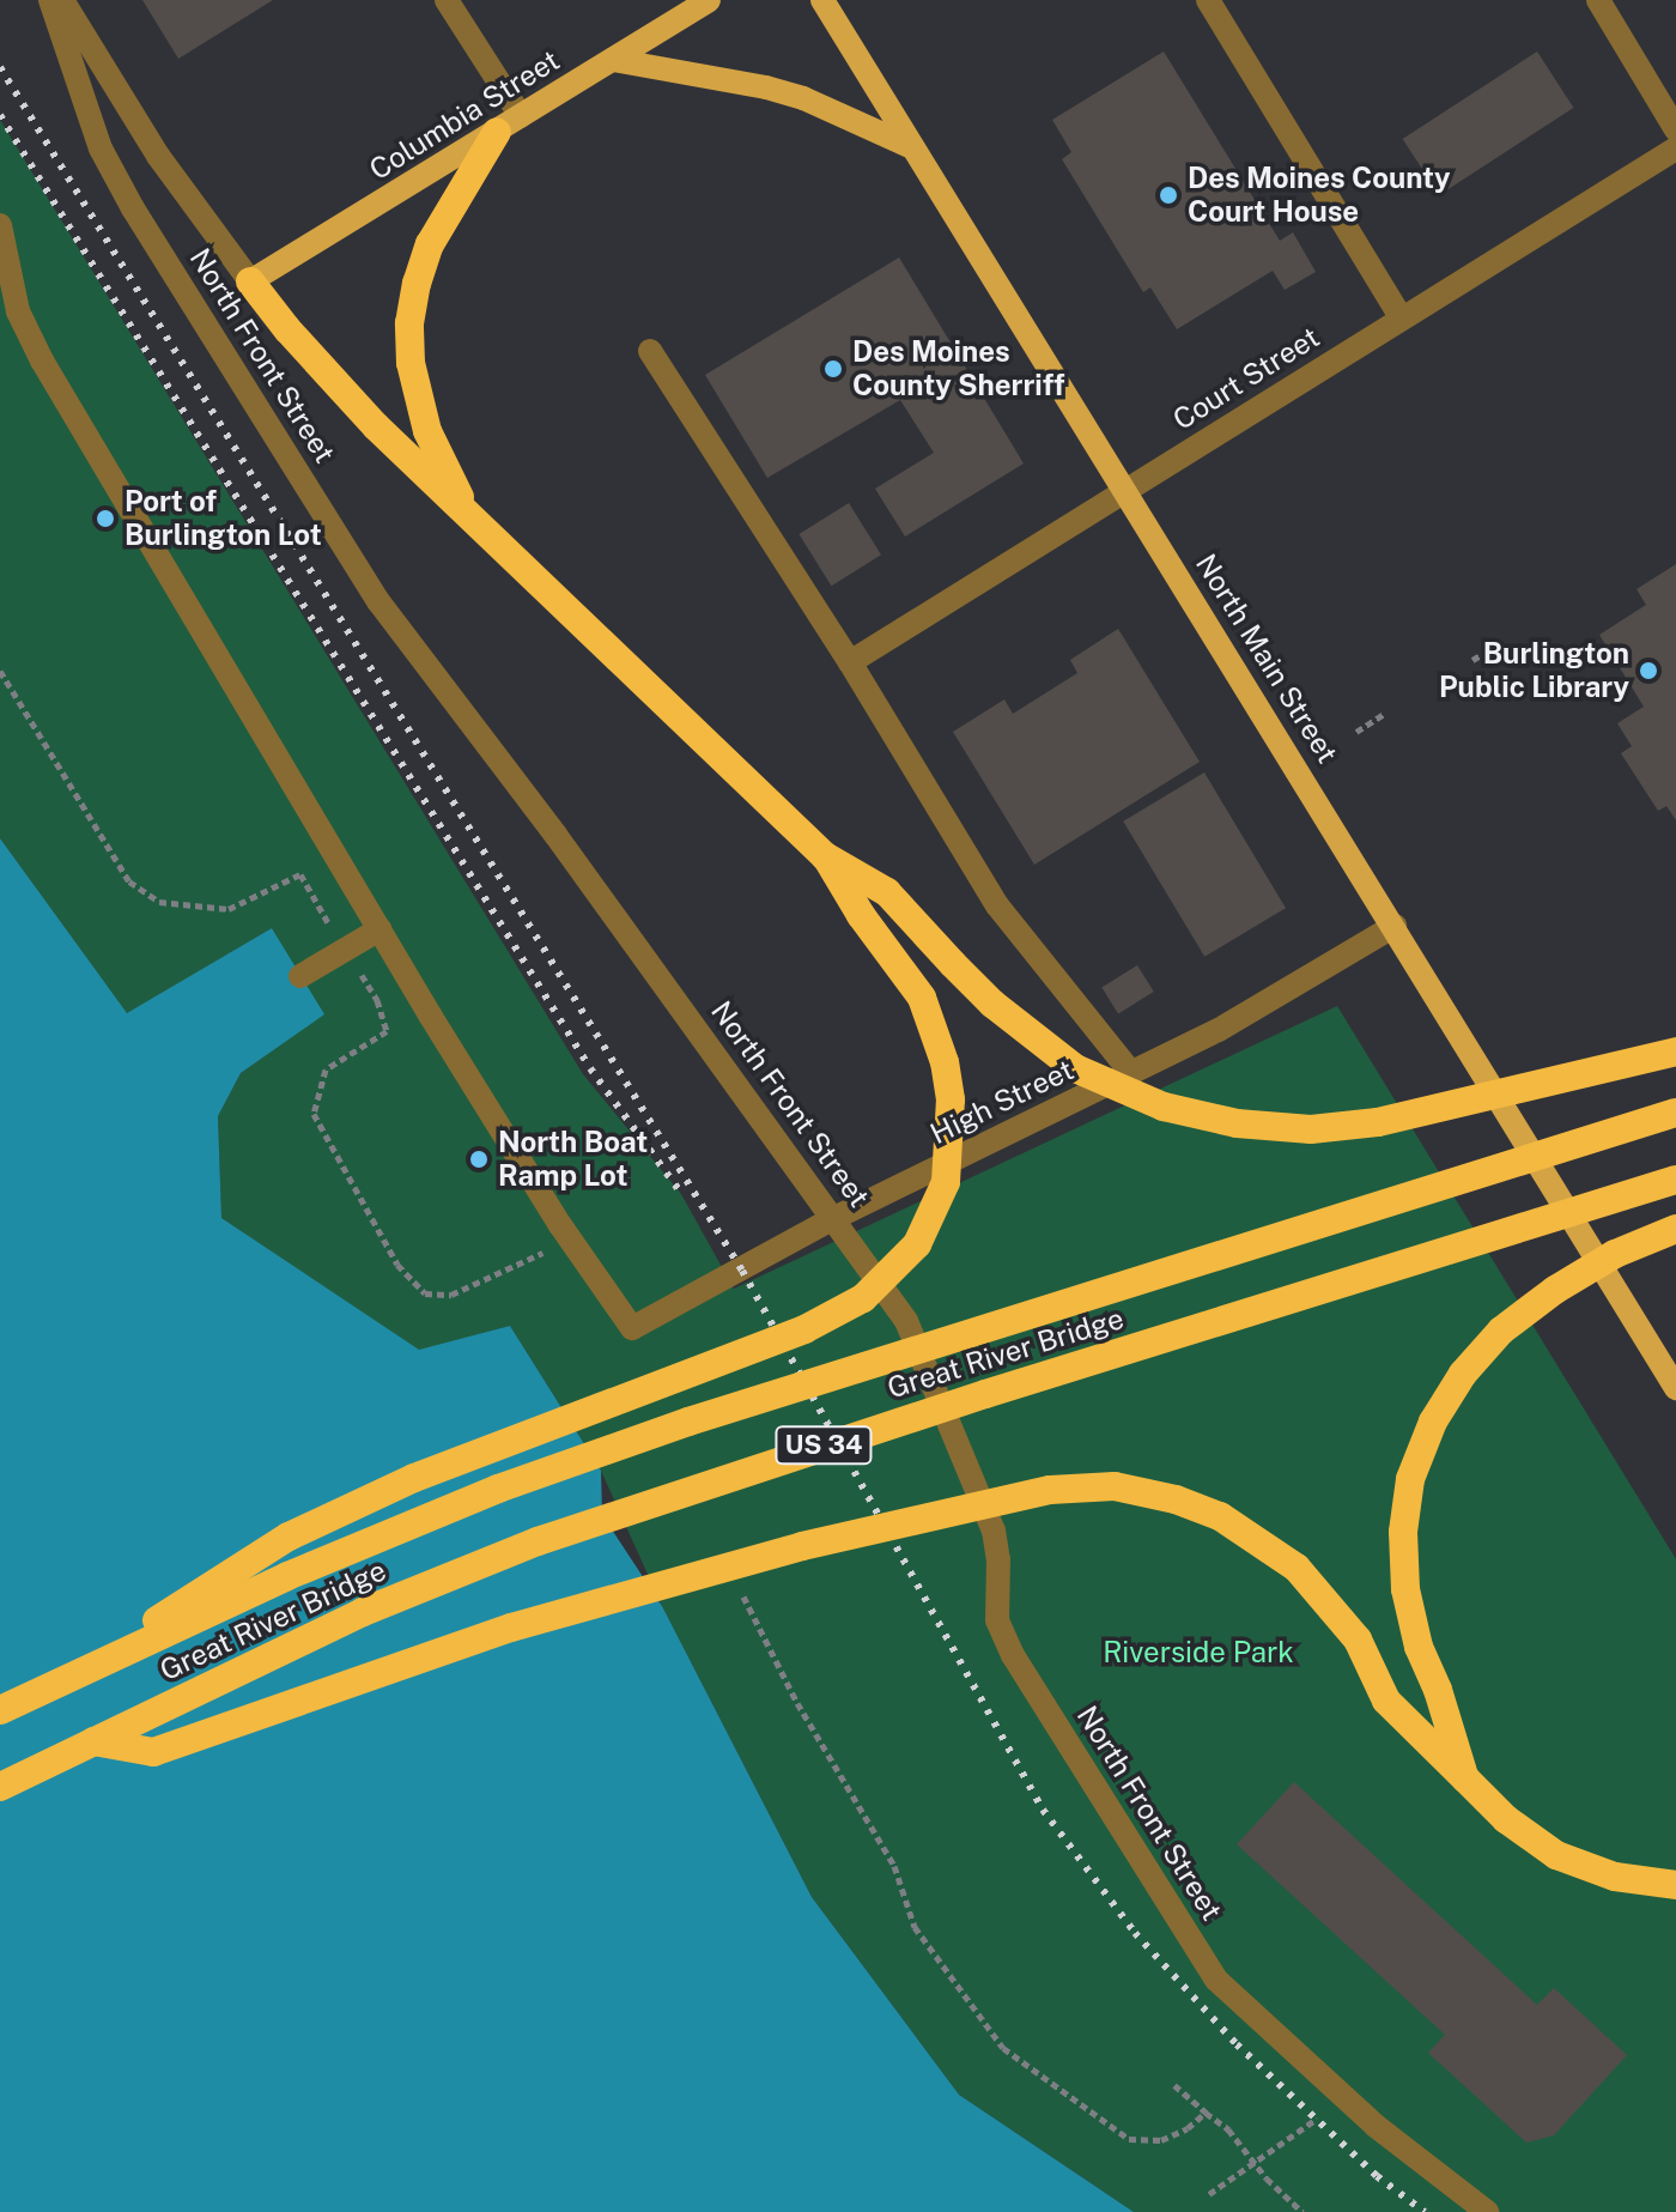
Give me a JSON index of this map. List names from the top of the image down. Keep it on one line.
{"streets":{"highway":["Great River Bridge","US 34"],"main road":["Columbia Street","North Main Street"],"street":["North Front Street","Court Street","High Street"]},"crossings":[["Columbia Street","North Front Street"],["North Front Street","High Street"],["Court Street","North Main Street"],["North Main Street","High Street"]],"parks":["Riverside Park"],"places":["Des Moines County Court House","Des Moines County Sherriff","Port of Burlington Lot","Burlington Public Library","North Boat Ramp Lot"]}
